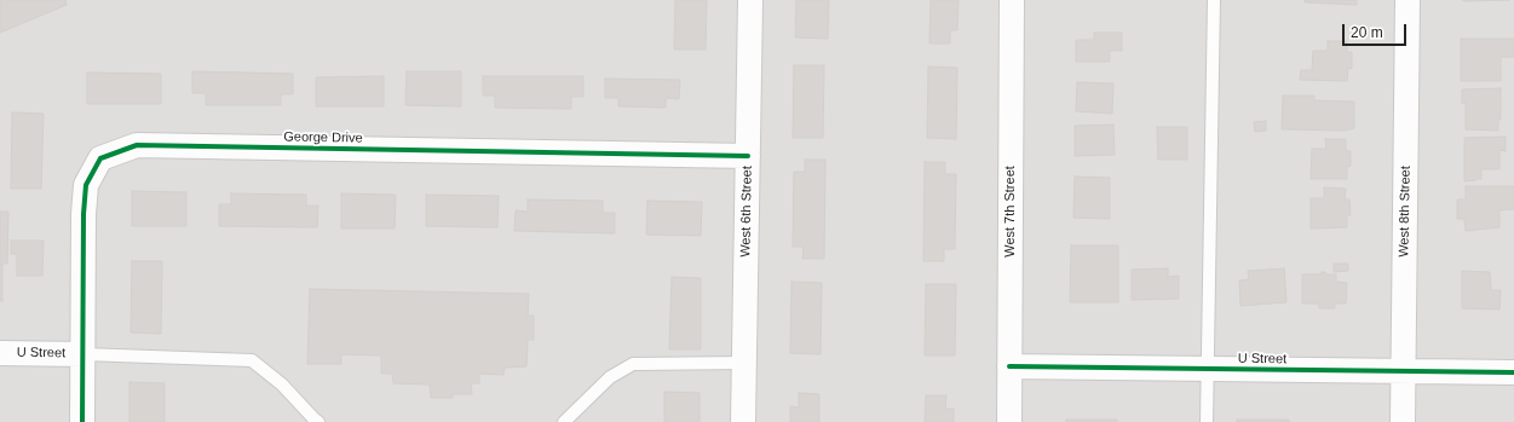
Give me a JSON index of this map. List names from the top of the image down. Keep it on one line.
{"streets":{"street":["George Drive","West 6th Street","West 7th Street","West 8th Street","U Street"]},"crossings":[["George Drive","West 6th Street"],["George Drive","U Street"],["West 7th Street","U Street"],["West 8th Street","U Street"]],"scale_bar":"20 m"}
